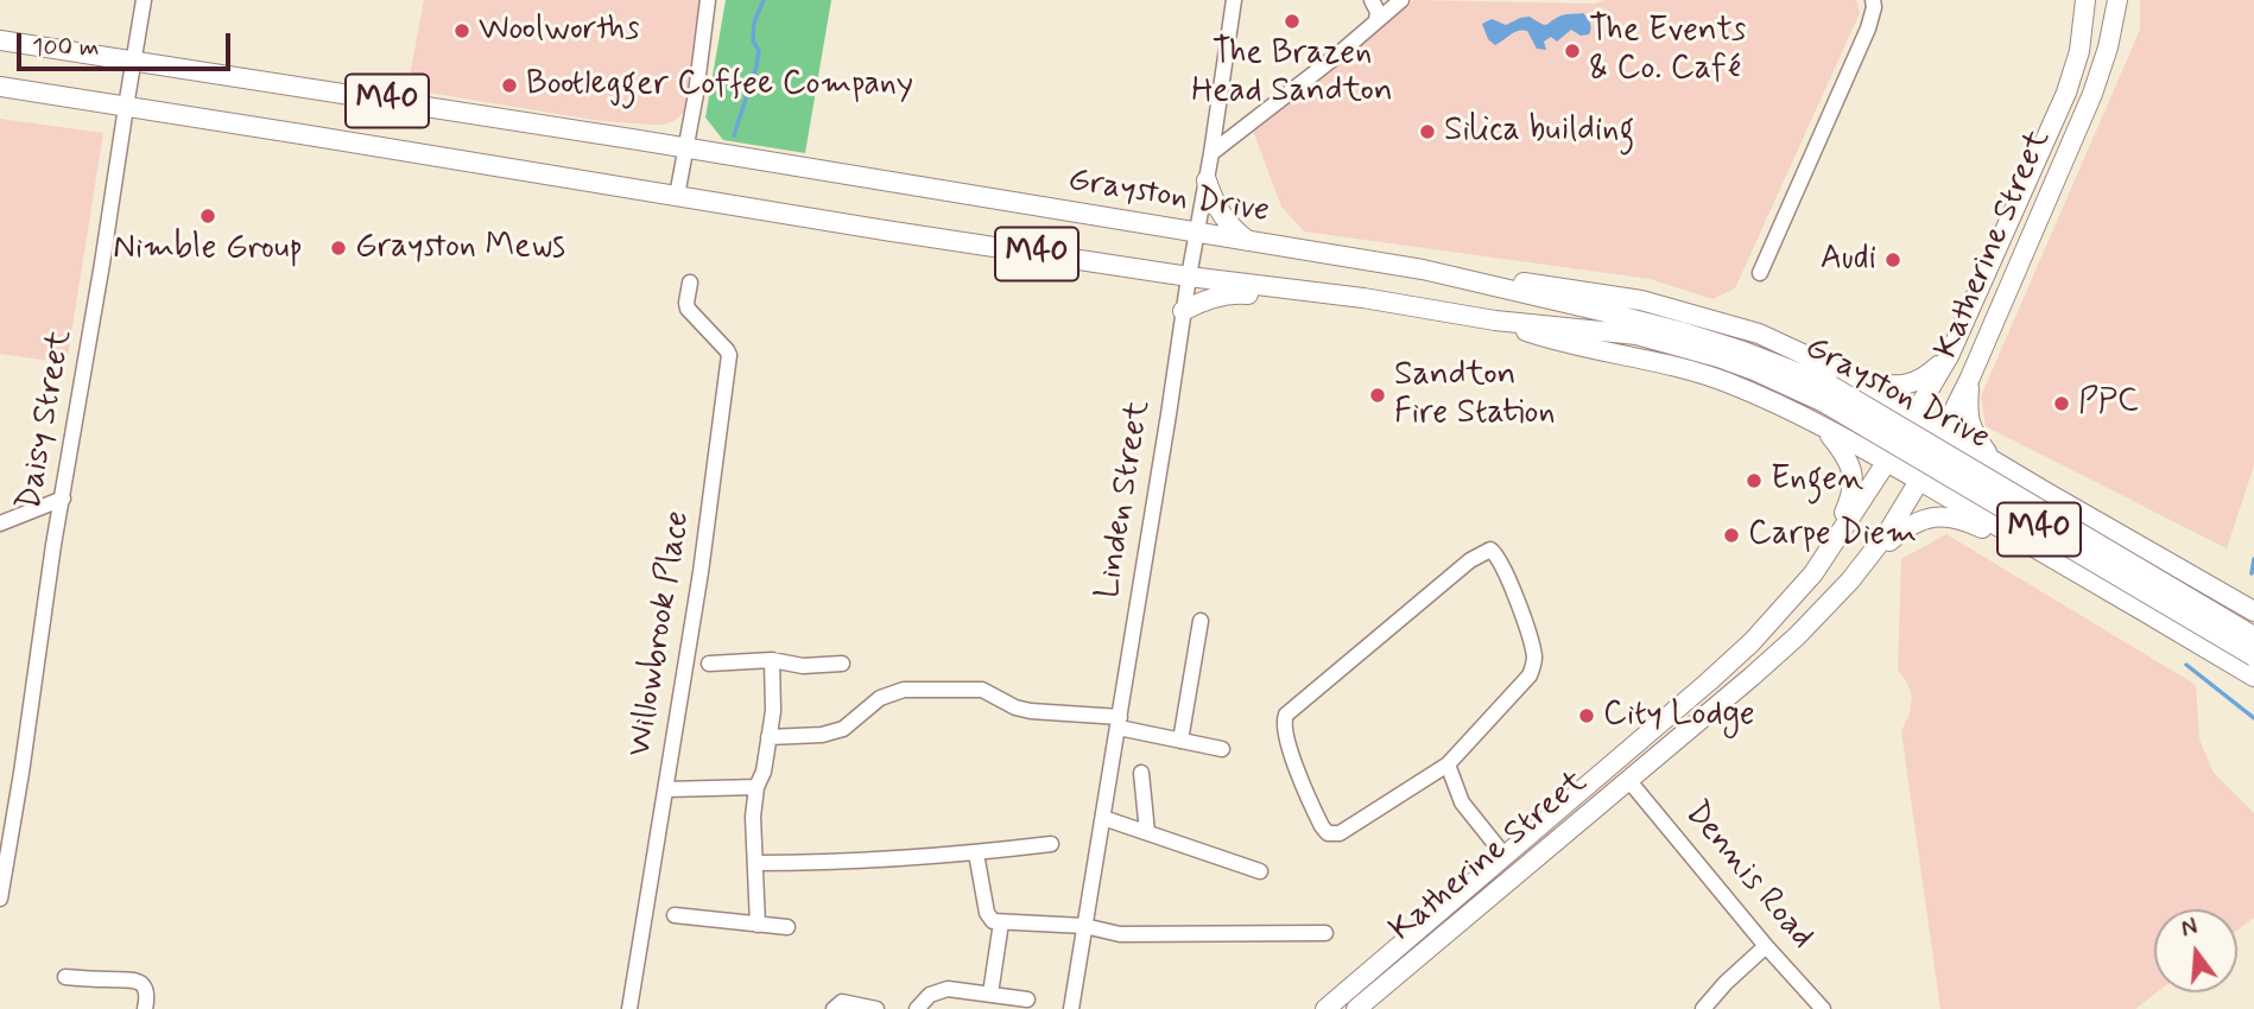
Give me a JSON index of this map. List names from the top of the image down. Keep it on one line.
{"streets":{"main road":["M40","Grayston Drive","Katherine Street"],"street":["Daisy Street","Linden Street","Willowbrook Place","Dennis Road"]},"crossings":[["Grayston Drive","Daisy Street"],["Grayston Drive","Linden Street"],["Katherine Street","Dennis Road"]],"places":["The Brazen Head Sandton","Woolworths","The Events & Co. Café","Bootlegger Coffee Company","Silica building","Nimble Group","Grayston Mews","Audi","Sandton Fire Station","PPC","Engen","Carpe Diem","City Lodge"],"scale_bar":"100 m","north":"top"}
